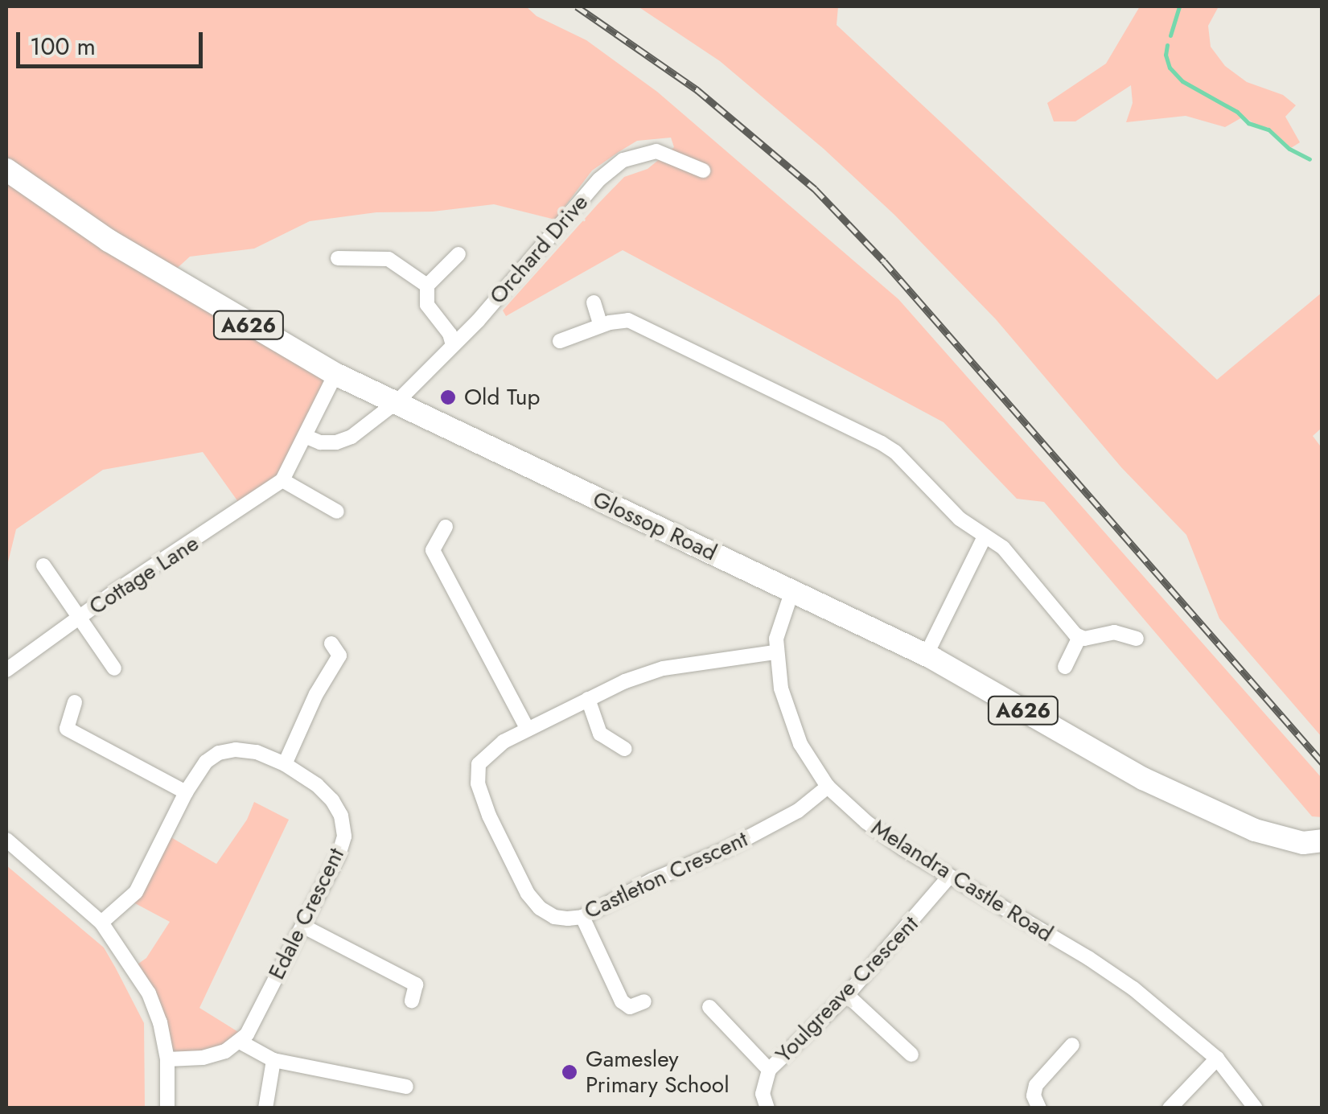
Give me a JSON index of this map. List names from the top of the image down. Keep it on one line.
{"streets":{"main road":["A626","Glossop Road"],"street":["Orchard Drive","Cottage Lane","Castleton Crescent","Melandra Castle Road","Edale Crescent","Youlgreave Crescent"]},"crossings":[["Orchard Drive","Glossop Road"],["Glossop Road","Cottage Lane"],["Glossop Road","Melandra Castle Road"],["Castleton Crescent","Melandra Castle Road"],["Melandra Castle Road","Youlgreave Crescent"]],"places":["Old Tup","Gamesley Primary School"],"scale_bar":"100 m"}
